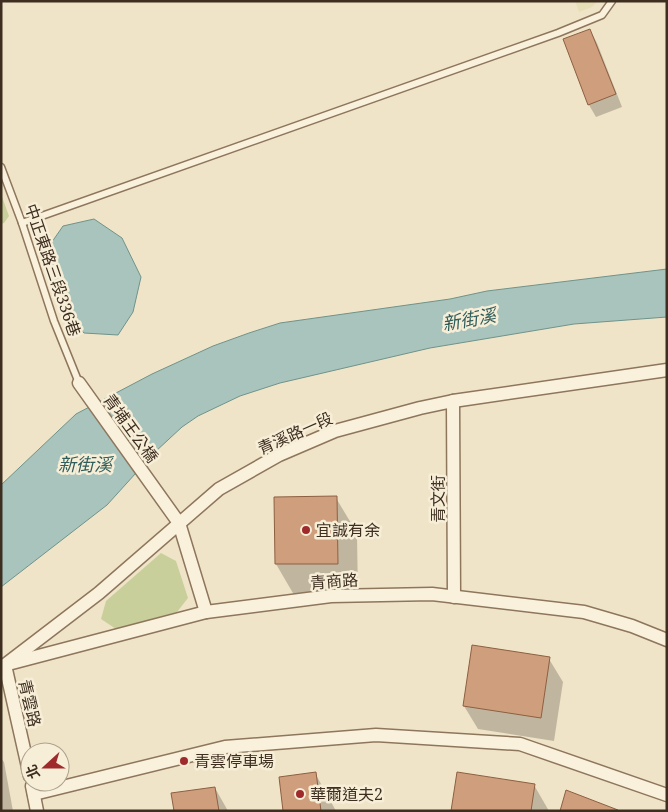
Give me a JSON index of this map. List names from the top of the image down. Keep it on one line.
{"streets":{"street":["青埔王公橋","青溪路一段","青文街","青商路","青雲路"],"lane":["中正東路三段336巷"]},"crossings":[["中正東路三段336巷","青埔王公橋"],["青埔王公橋","青溪路一段"],["青埔王公橋","青商路"],["青溪路一段","青文街"],["青溪路一段","青商路"],["青溪路一段","青雲路"],["青文街","青商路"],["青商路","青雲路"]],"water":["新街溪"],"places":["宜誠有余","青雲停車場","華爾道夫2"],"north":"left"}
